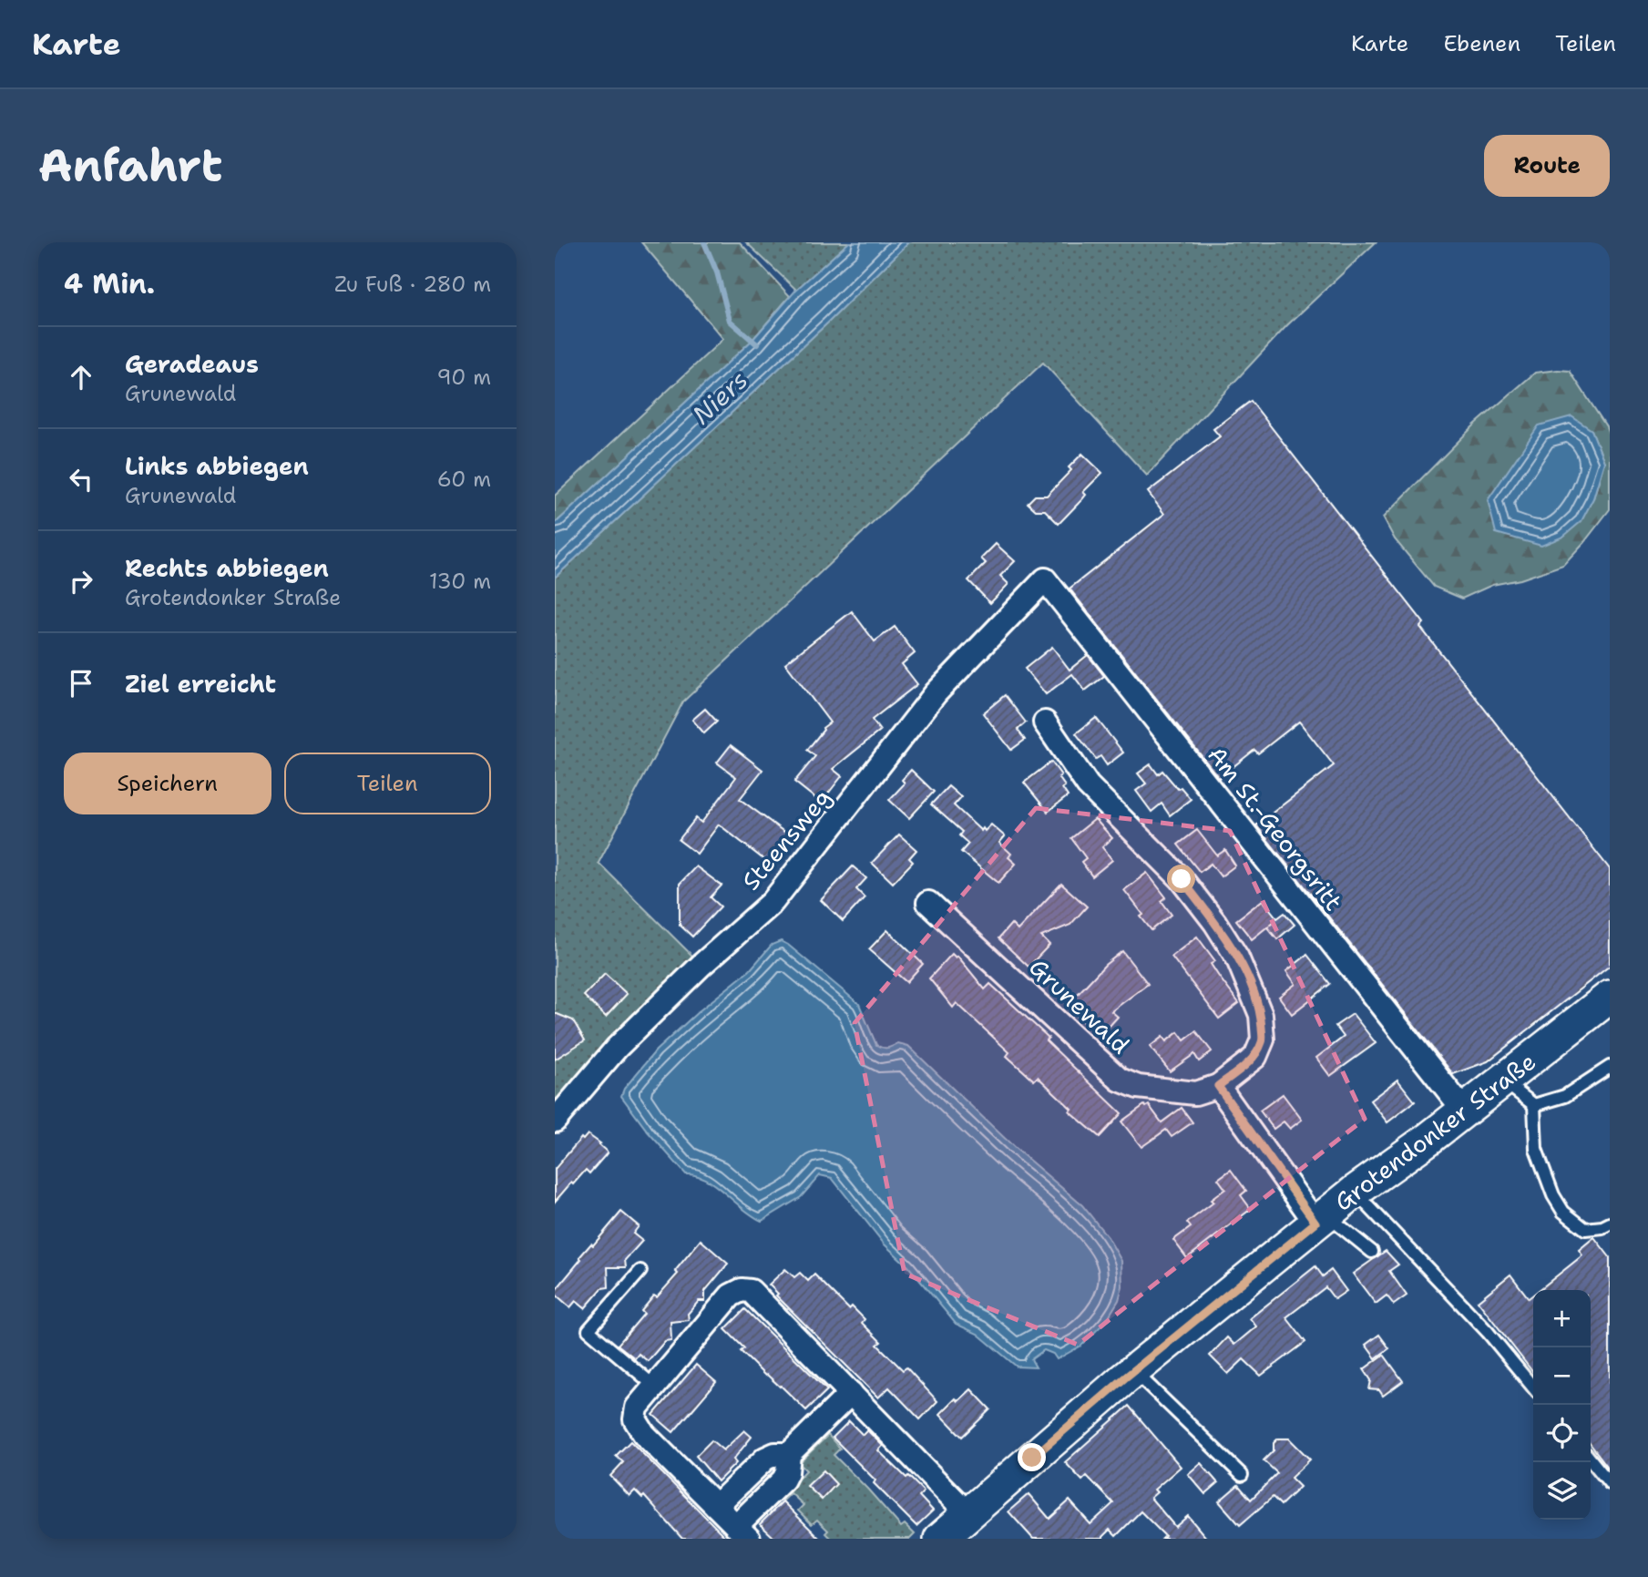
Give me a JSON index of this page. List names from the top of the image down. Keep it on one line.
{"streets":{"main road":["Grotendonker Straße"],"street":["Am St.-Georgsritt","Steensweg","Grunewald"]},"crossings":[["Am St.-Georgsritt","Steensweg"],["Am St.-Georgsritt","Grotendonker Straße"]],"water":["Niers"],"page":{"header":"Karte","nav":["Karte","Ebenen","Teilen"],"buttons":["Route",["Speichern","Teilen"]],"title":"Anfahrt","heading":["4 Min.","Zu Fuß · 280 m"],"list":[["Geradeaus","Grunewald","90 m"],["Links abbiegen","Grunewald","60 m"],["Rechts abbiegen","Grotendonker Straße","130 m"],"Ziel erreicht"],"map_buttons":["+","−"]}}
